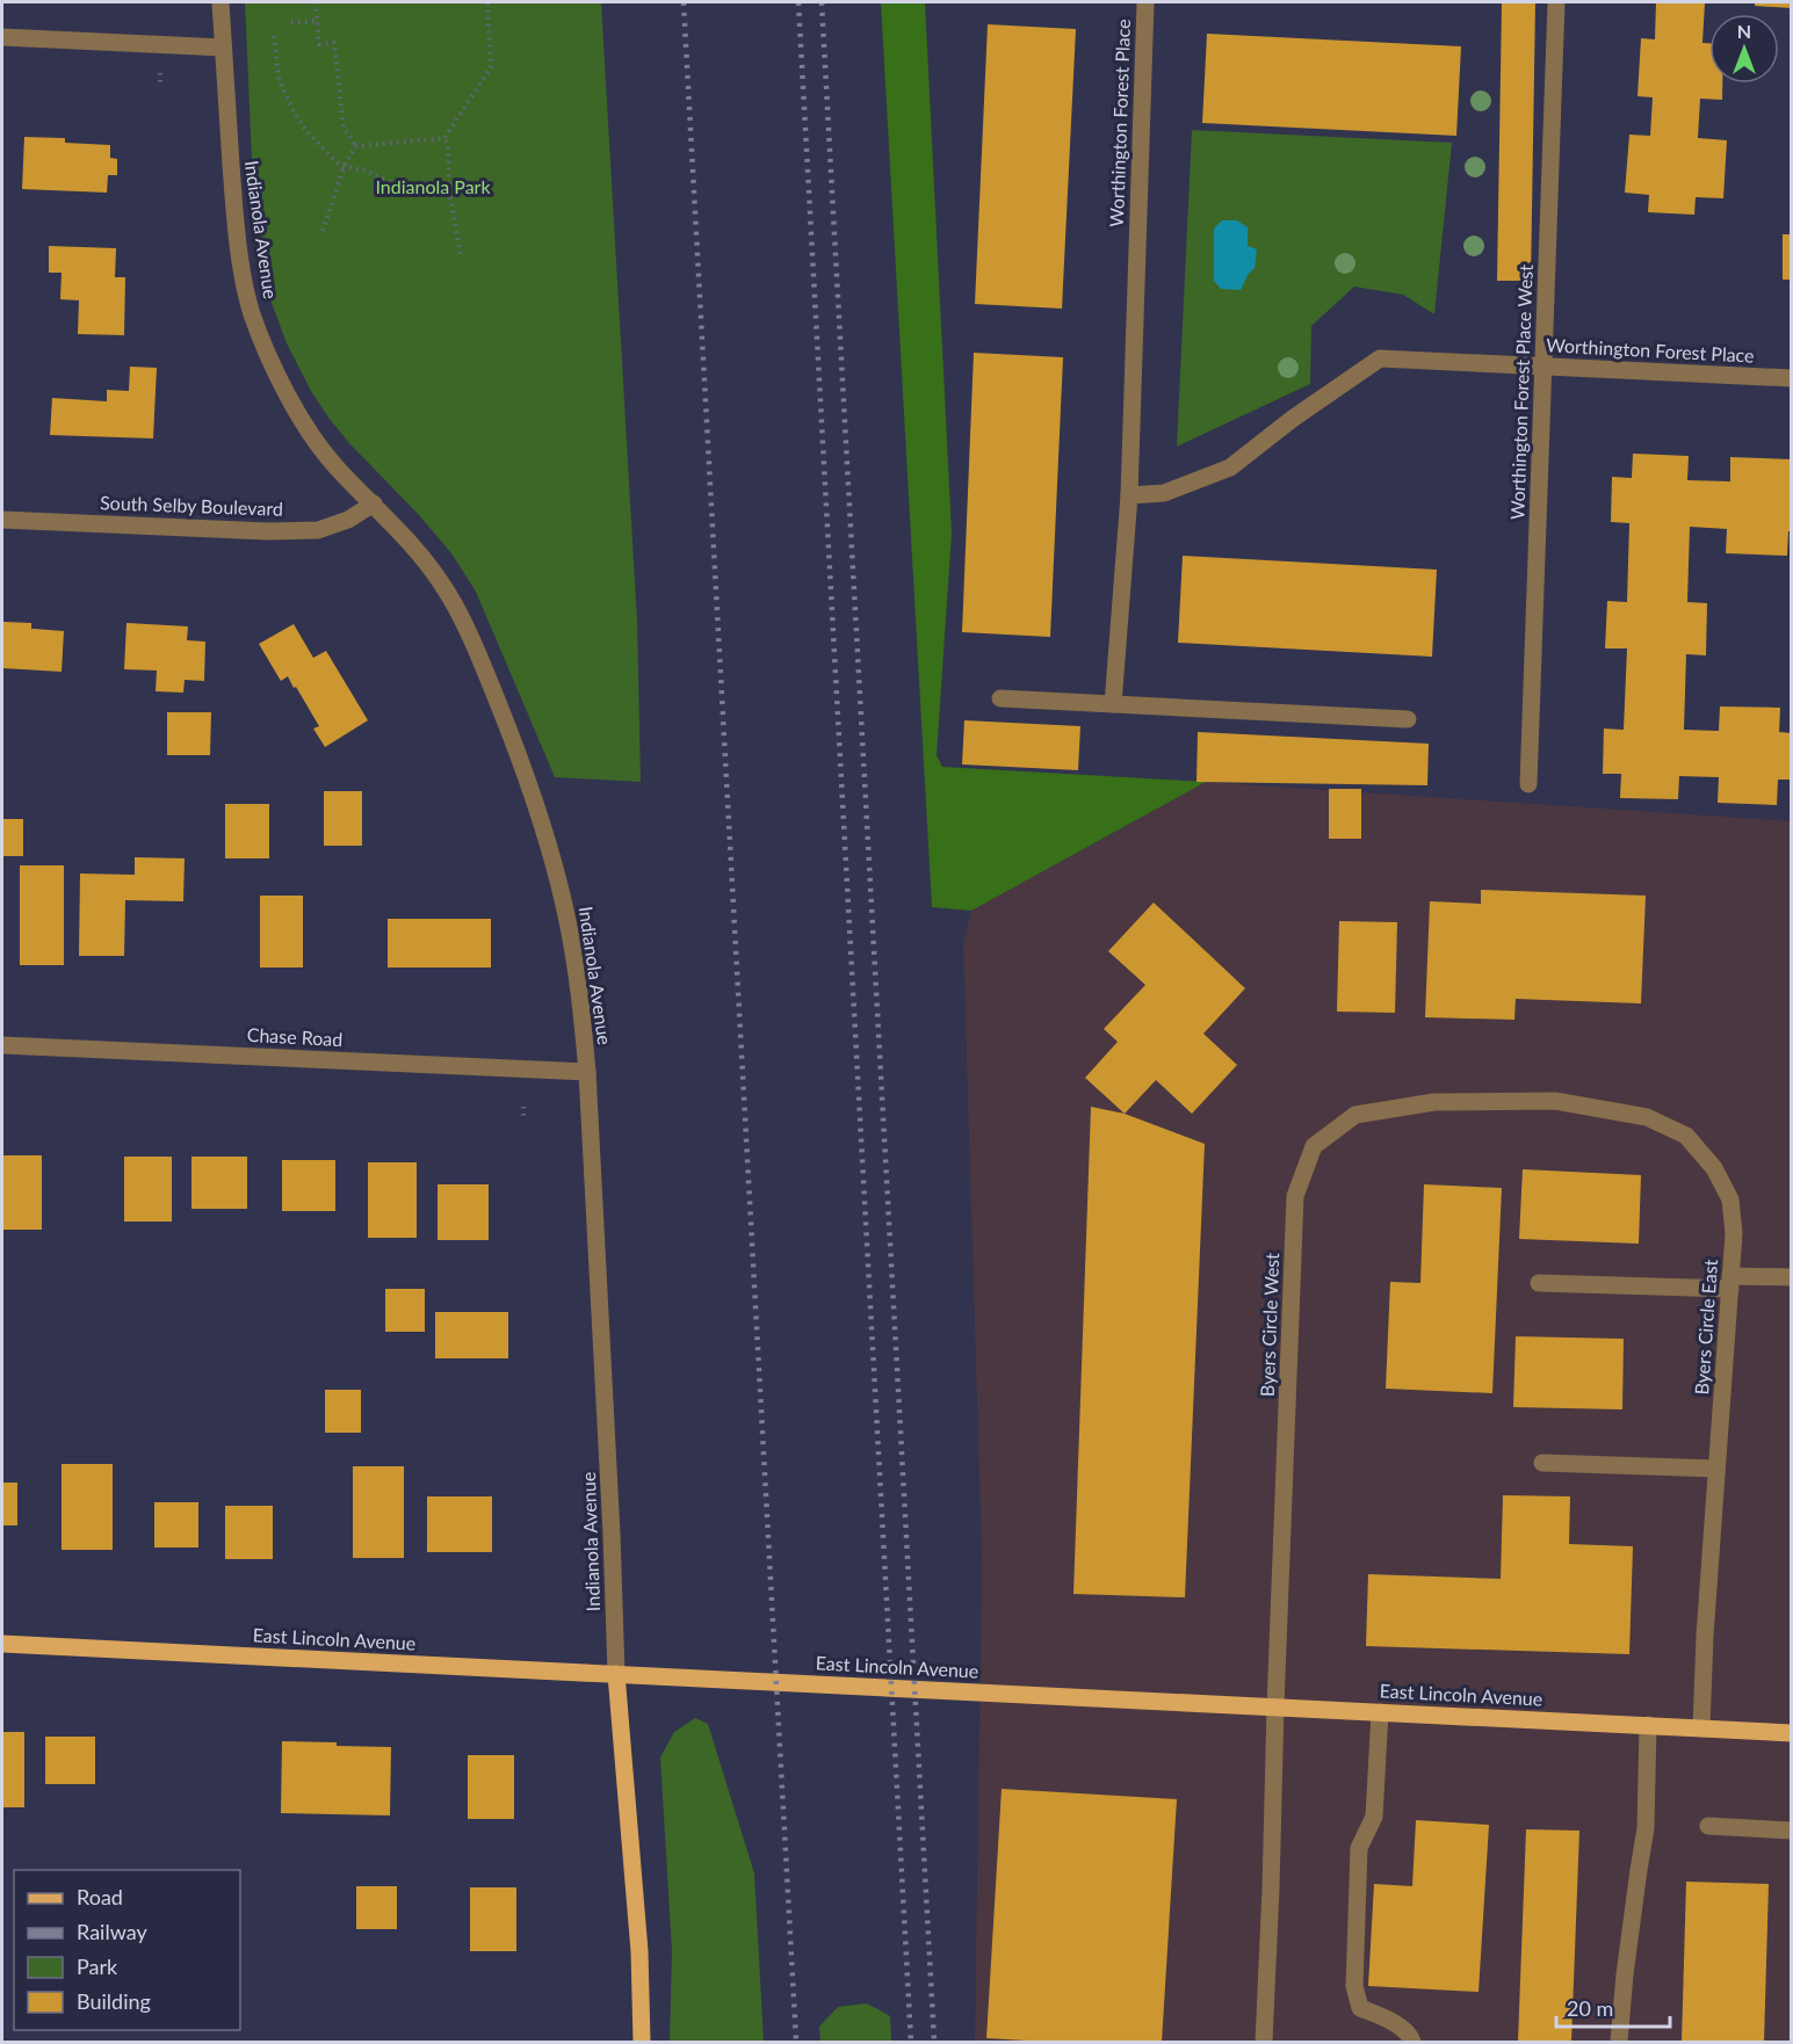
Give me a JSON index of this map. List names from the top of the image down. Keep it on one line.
{"streets":{"main road":["Indianola Avenue","East Lincoln Avenue"],"street":["Worthington Forest Place","Worthington Forest Place West","South Selby Boulevard","Chase Road","Byers Circle West","Byers Circle East"]},"crossings":[["Worthington Forest Place","Worthington Forest Place West"],["Indianola Avenue","South Selby Boulevard"],["Indianola Avenue","Chase Road"],["Indianola Avenue","East Lincoln Avenue"],["Byers Circle West","Byers Circle East"],["Byers Circle West","East Lincoln Avenue"],["Byers Circle East","East Lincoln Avenue"]],"parks":["Indianola Park"],"legend":["Road","Railway","Park","Building"],"scale_bar":"20 m","north":"top"}
